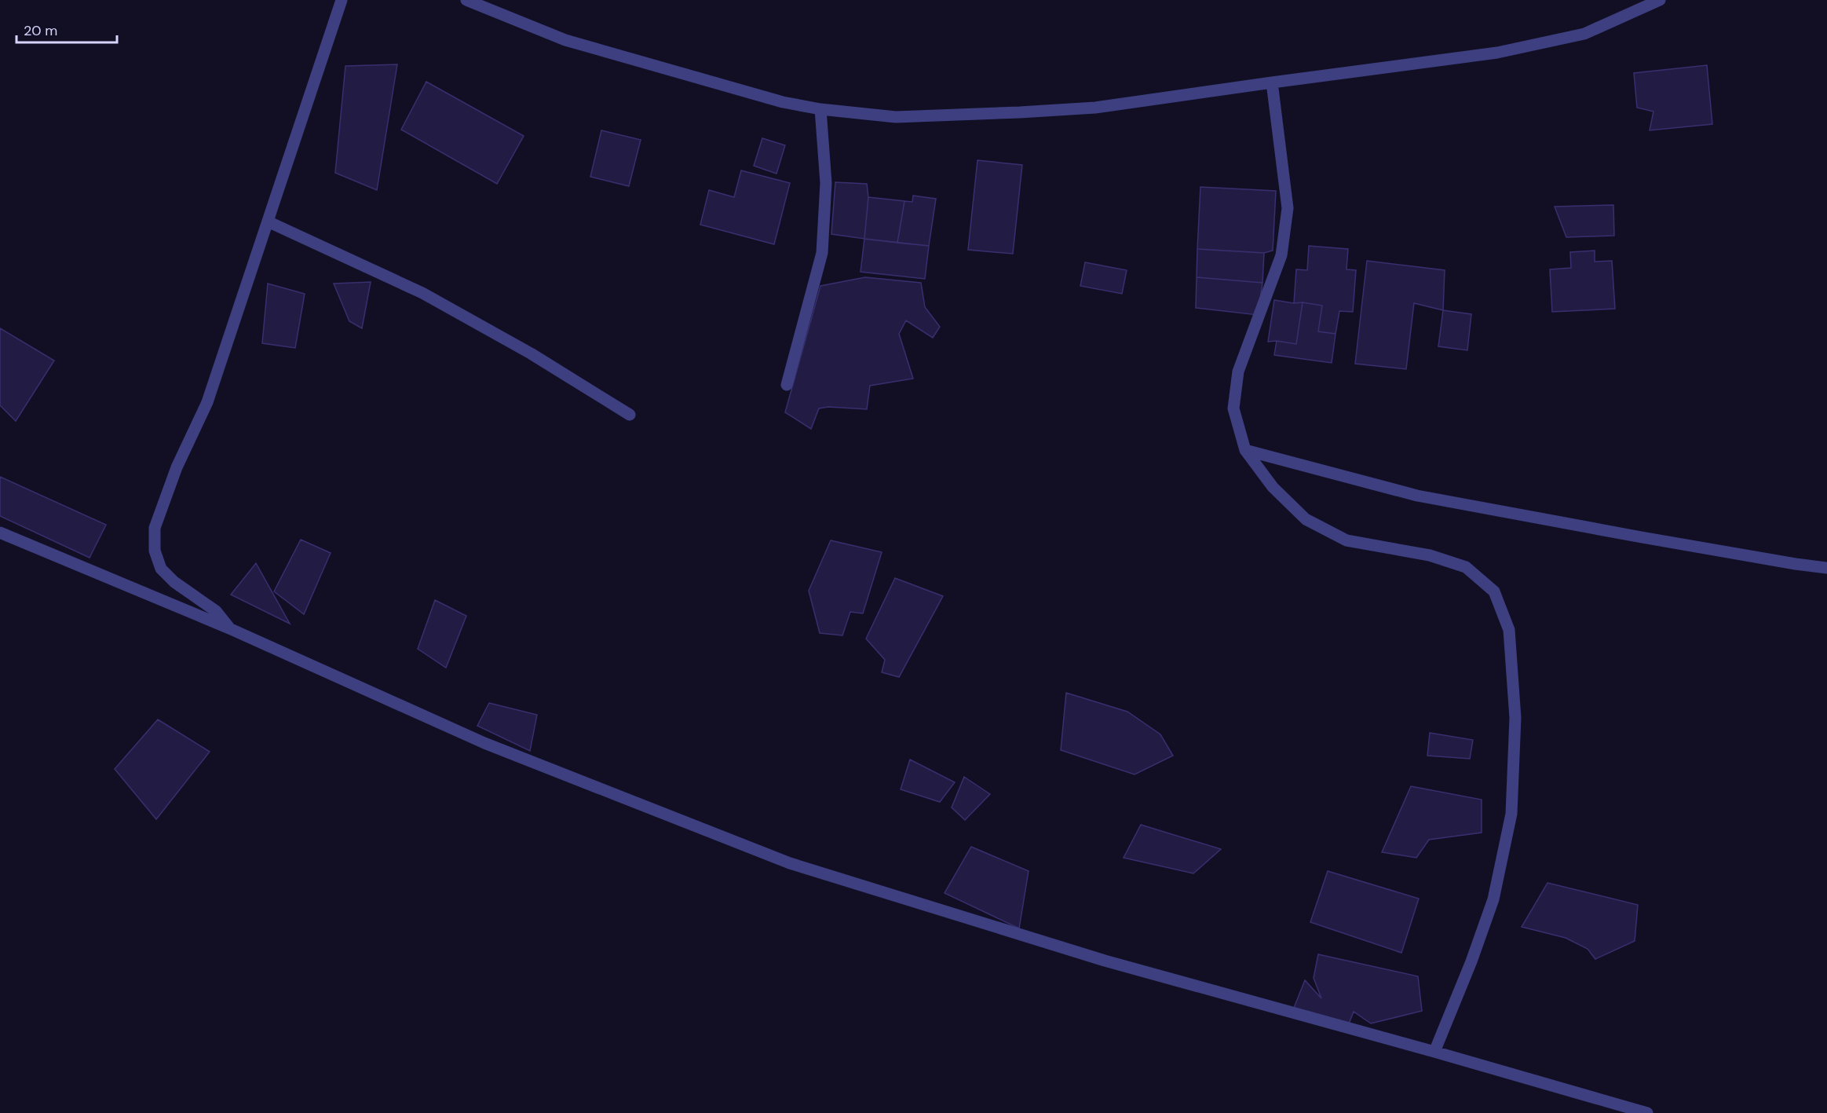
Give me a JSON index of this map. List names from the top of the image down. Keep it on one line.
{"scale_bar":"20 m"}
